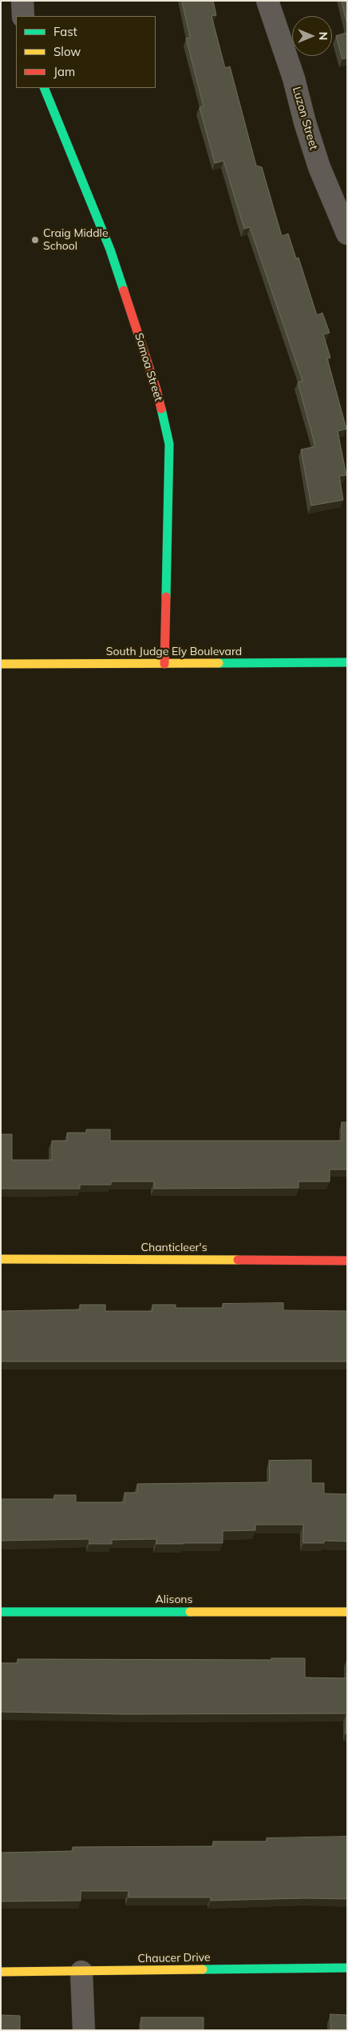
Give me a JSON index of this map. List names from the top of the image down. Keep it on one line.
{"streets":{"street":["Luzon Street","Samoa Street","South Judge Ely Boulevard","Chanticleer's","Alisons","Chaucer Drive"]},"crossings":[["Samoa Street","South Judge Ely Boulevard"]],"places":["Craig Middle School"],"legend":["Fast","Slow","Jam"],"north":"right"}
